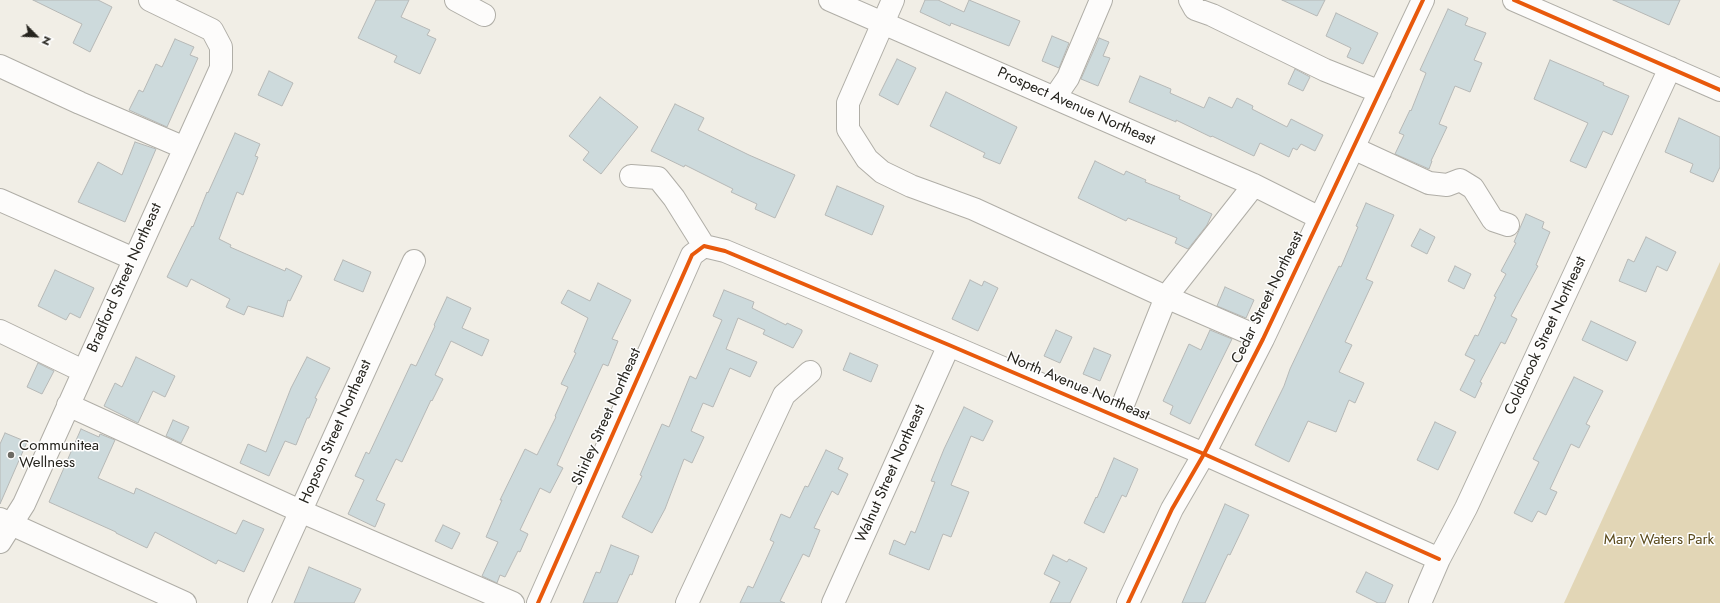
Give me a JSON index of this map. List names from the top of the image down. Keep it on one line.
{"streets":{"street":["Prospect Avenue Northeast","Bradford Street Northeast","Cedar Street Northeast","Coldbrook Street Northeast","North Avenue Northeast","Shirley Street Northeast","Hopson Street Northeast","Walnut Street Northeast"]},"crossings":[["Prospect Avenue Northeast","Cedar Street Northeast"],["Cedar Street Northeast","North Avenue Northeast"],["Coldbrook Street Northeast","North Avenue Northeast"],["North Avenue Northeast","Shirley Street Northeast"],["North Avenue Northeast","Walnut Street Northeast"]],"parks":["Mary Waters Park"],"places":["Communitea Wellness"],"north":"bottom right"}
